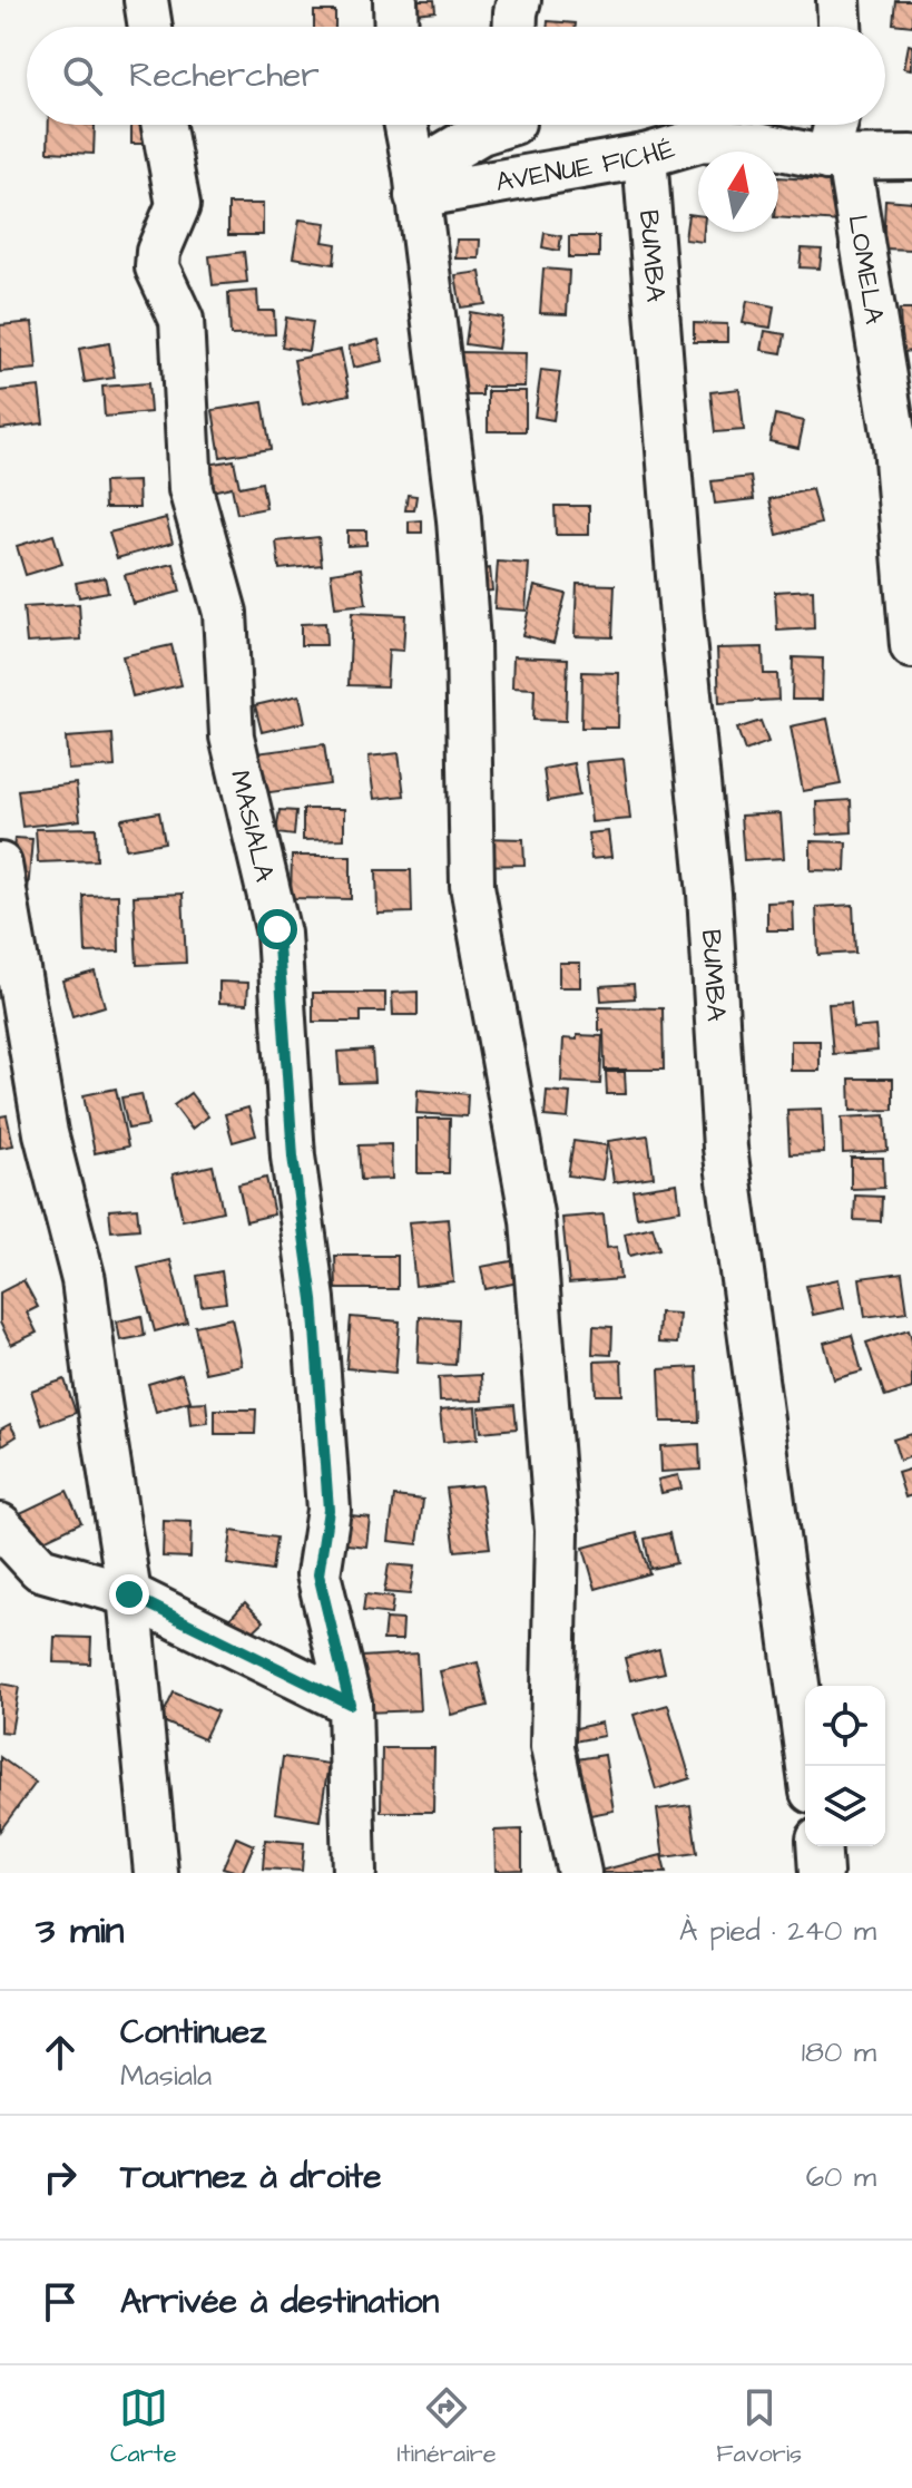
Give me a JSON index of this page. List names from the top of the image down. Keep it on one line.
{"streets":{"street":["AVENUE FICHÉ","BUMBA","LOMELA","MASIALA"]},"crossings":[["AVENUE FICHÉ","BUMBA"],["AVENUE FICHÉ","LOMELA"]],"north":"top","page":{"search":"Rechercher","heading":["3 min","À pied · 240 m"],"list":[["Continuez","Masiala","180 m"],["Tournez à droite","60 m"],"Arrivée à destination"],"nav":["Carte","Itinéraire","Favoris"]}}
